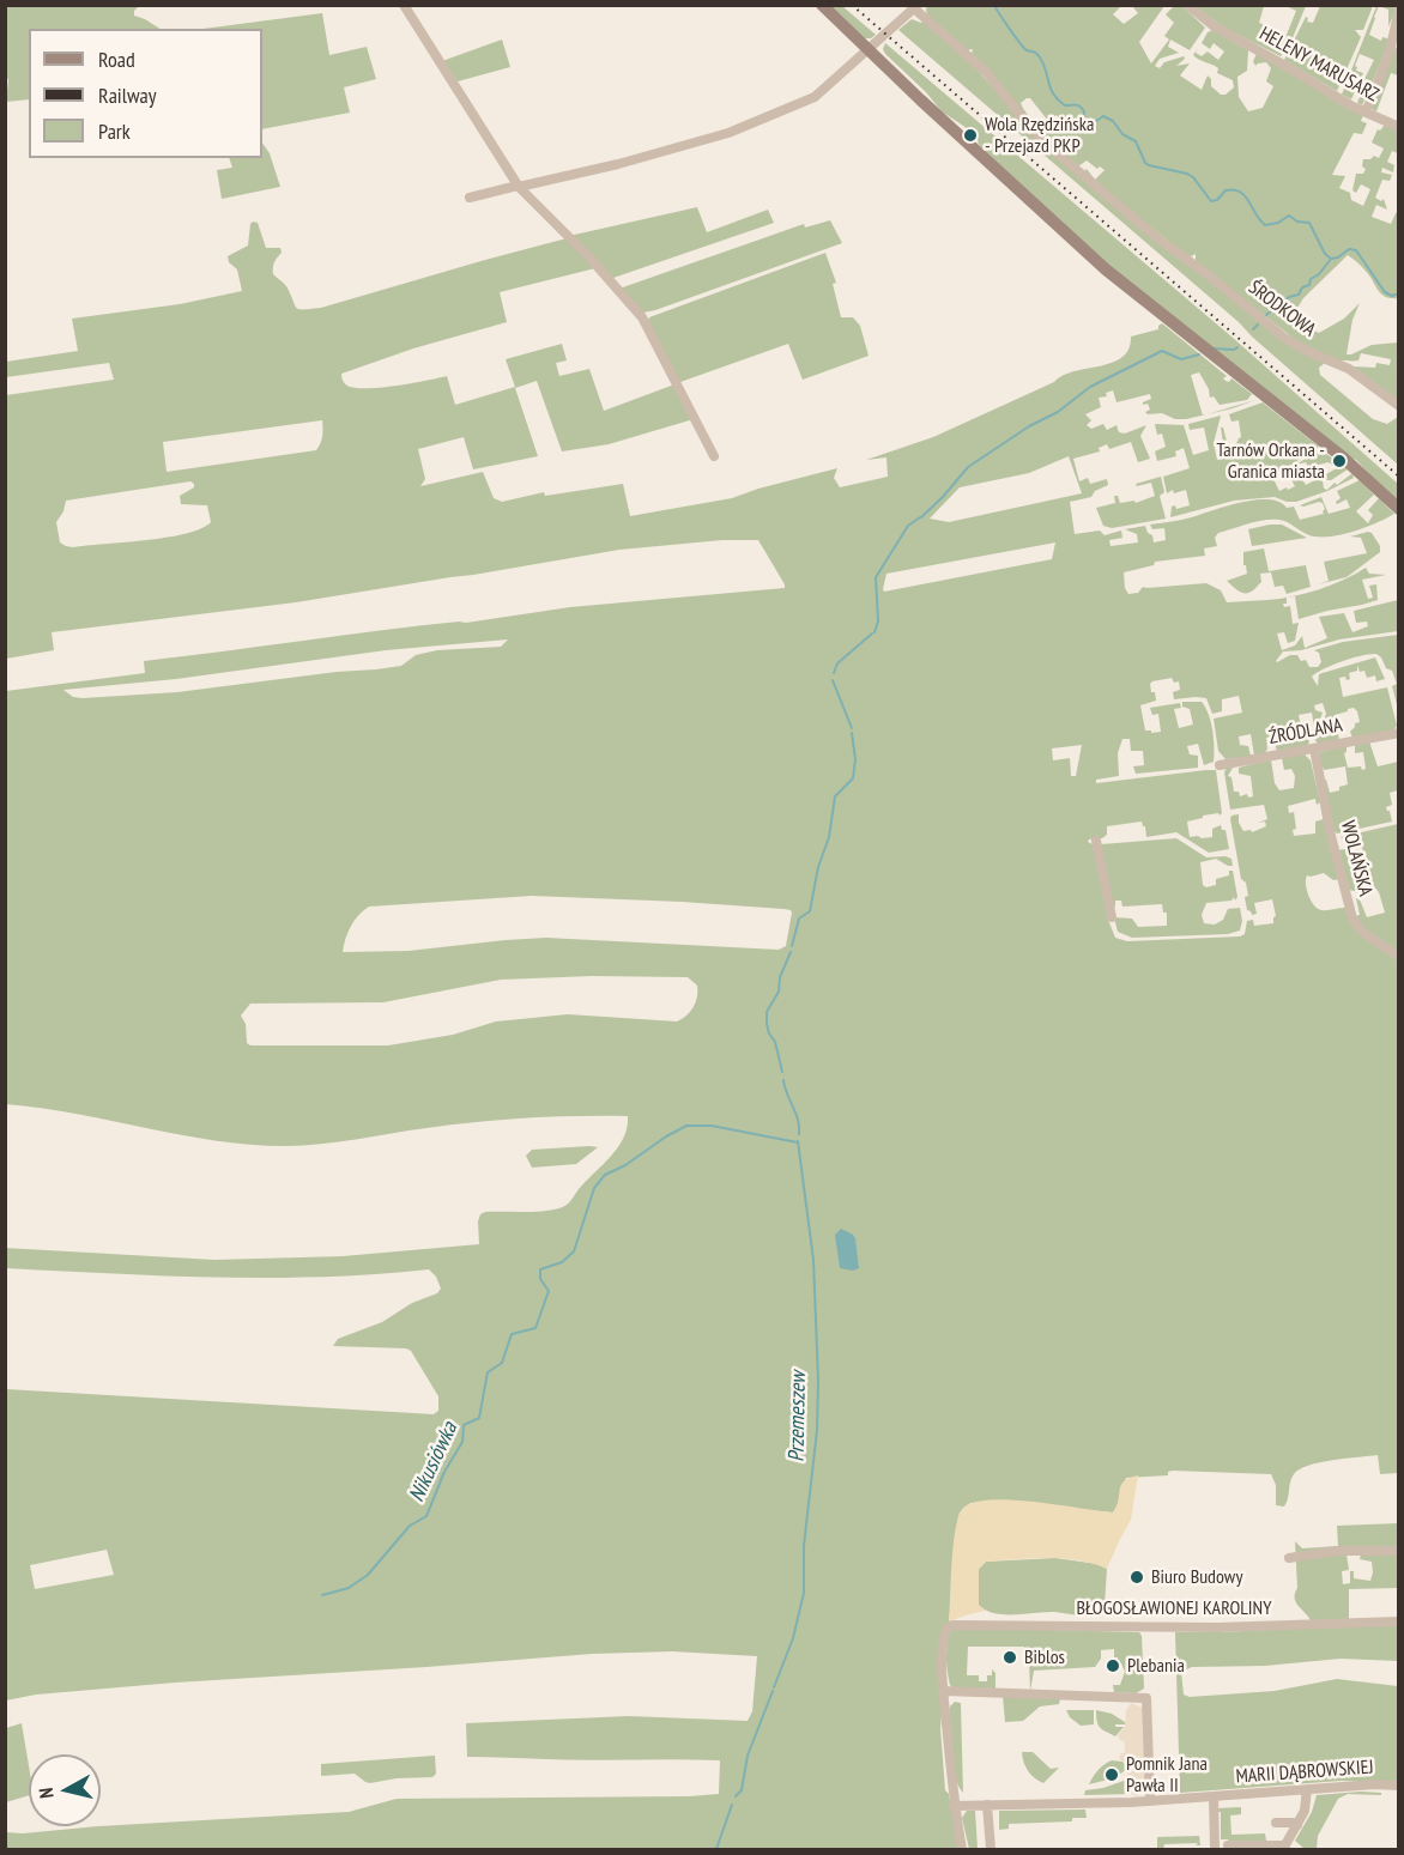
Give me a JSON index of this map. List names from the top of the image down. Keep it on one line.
{"streets":{"street":["HELENY MARUSARZ","ŚRODKOWA","ŹRÓDLANA","WOLAŃSKA","BŁOGOSŁAWIONEJ KAROLINY","MARII DĄBROWSKIEJ"]},"crossings":[["ŹRÓDLANA","WOLAŃSKA"]],"water":["Przemeszew","Nikusiówka"],"places":["Wola Rzędzińska - Przejazd PKP","Tarnów Orkana - Granica miasta","Biuro Budowy","Biblos","Plebania","Pomnik Jana Pawła II"],"legend":["Road","Railway","Park"],"north":"left"}
